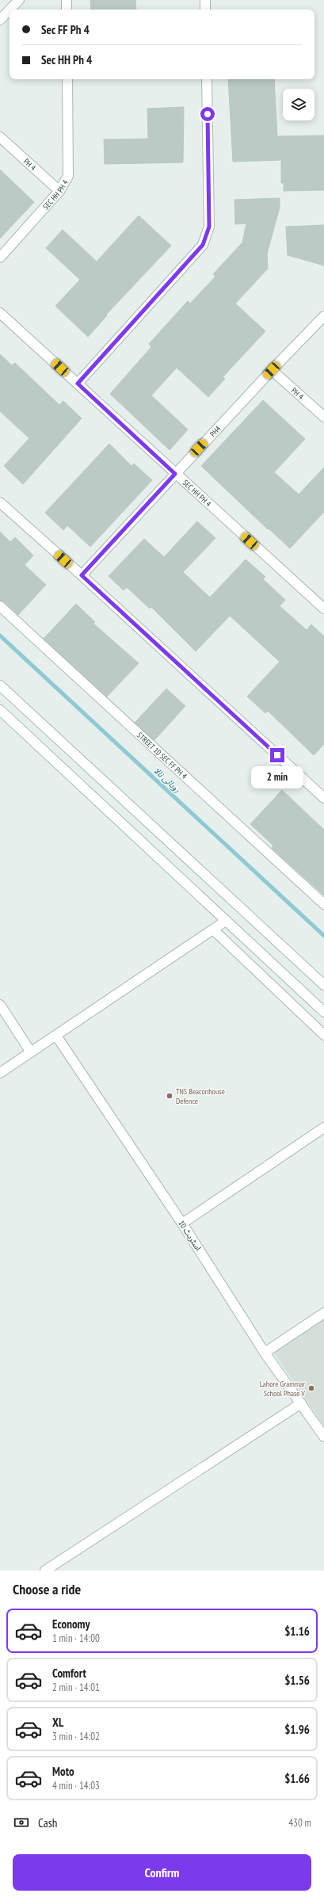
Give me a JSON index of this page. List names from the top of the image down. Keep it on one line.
{"streets":{"street":["PH 4","SEC HH PH 4","PH4","STREET 10 SEC FF PH 4","اسٹریٹ 10"]},"crossings":[["PH 4","SEC HH PH 4"],["PH 4","PH4"],["SEC HH PH 4","PH4"]],"water":["روہائی نالا"],"places":["TNS Beaconhouse Defence","Lahore Grammar School Phase V"],"page":{"banner":["Sec FF Ph 4","Sec HH Ph 4"],"bubble":"2 min","heading":"Choose a ride","list":[{"name":"Economy","note":"1 min · 14:00","value":"$1.16"},{"name":"Comfort","note":"2 min · 14:01","value":"$1.56"},{"name":"XL","note":"3 min · 14:02","value":"$1.96"},{"name":"Moto","note":"4 min · 14:03","value":"$1.66"}],"pay":["Cash","430 m"],"buttons":"Confirm"}}
